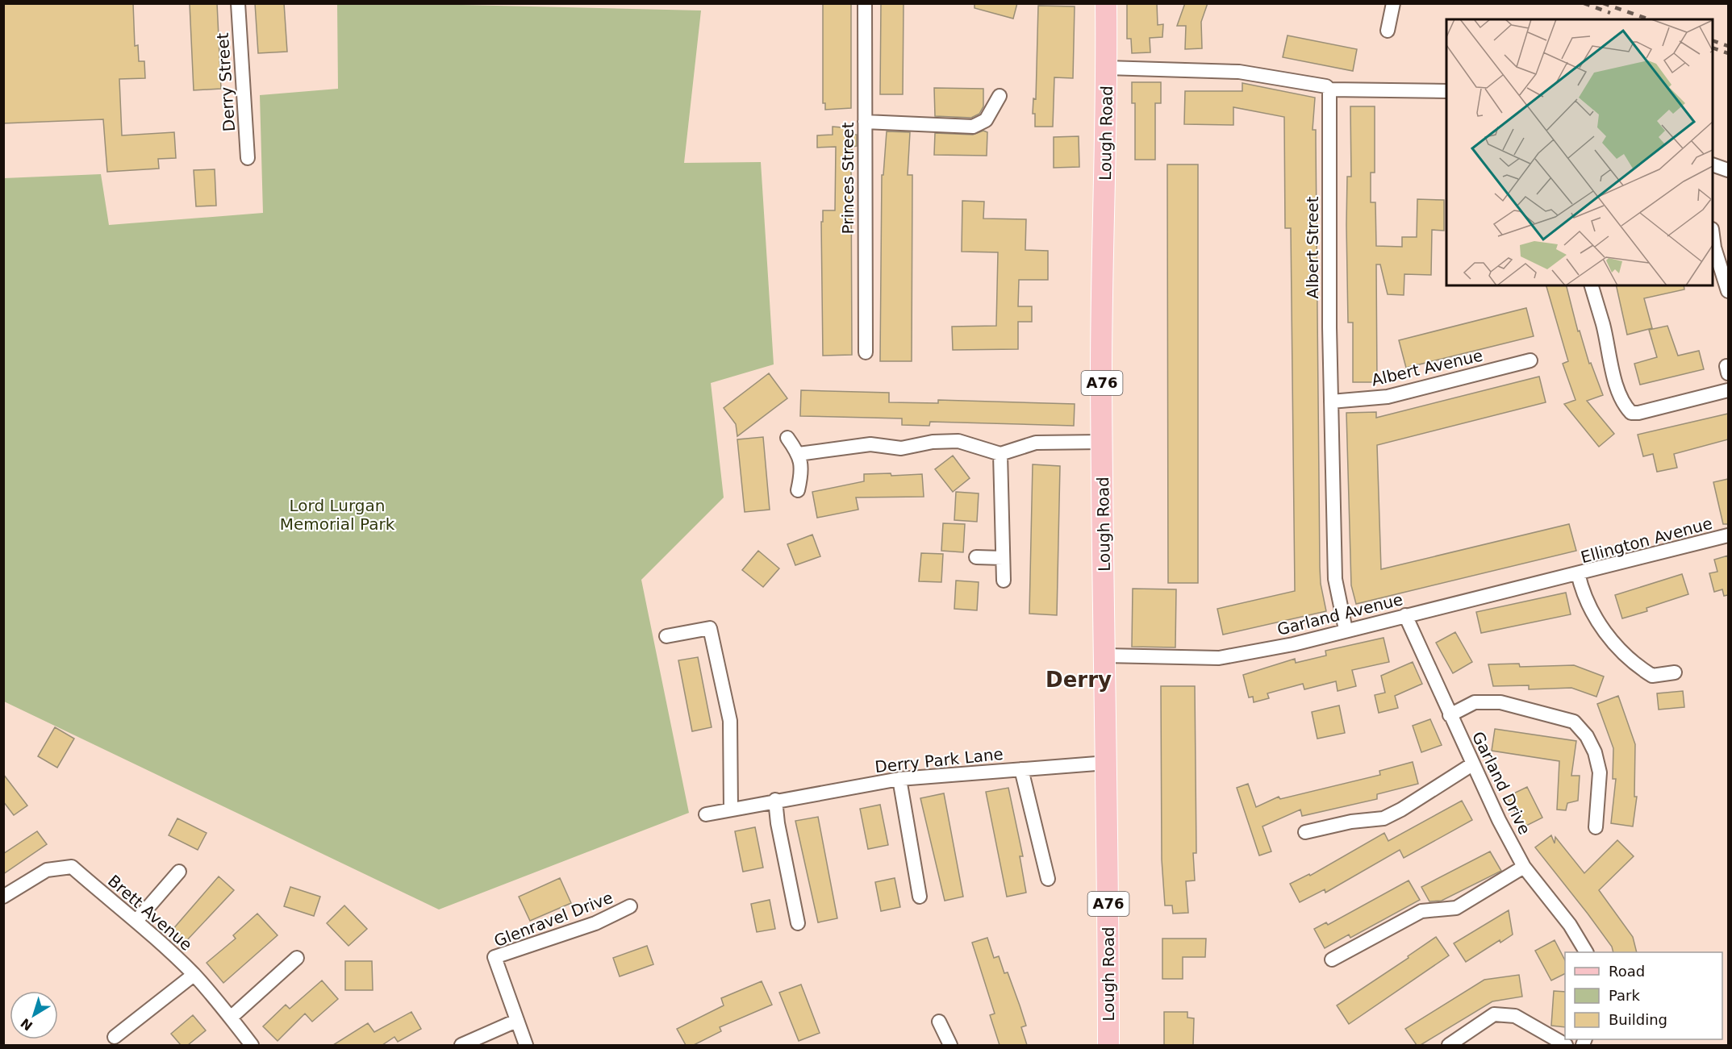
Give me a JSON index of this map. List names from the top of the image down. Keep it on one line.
{"streets":{"main road":["Lough Road","A76"],"street":["Derry Street","Princes Street","Albert Street","Albert Avenue","Ellington Avenue","Garland Avenue","Derry Park Lane","Garland Drive","Brett Avenue","Glenravel Drive"]},"crossings":[["Lough Road","Garland Avenue"],["Lough Road","Derry Park Lane"],["Albert Street","Albert Avenue"],["Albert Street","Garland Avenue"],["Ellington Avenue","Garland Avenue"],["Garland Avenue","Garland Drive"]],"districts":["Derry"],"parks":["Lord Lurgan Memorial Park"],"legend":["Road","Park","Building"],"north":"bottom left"}
